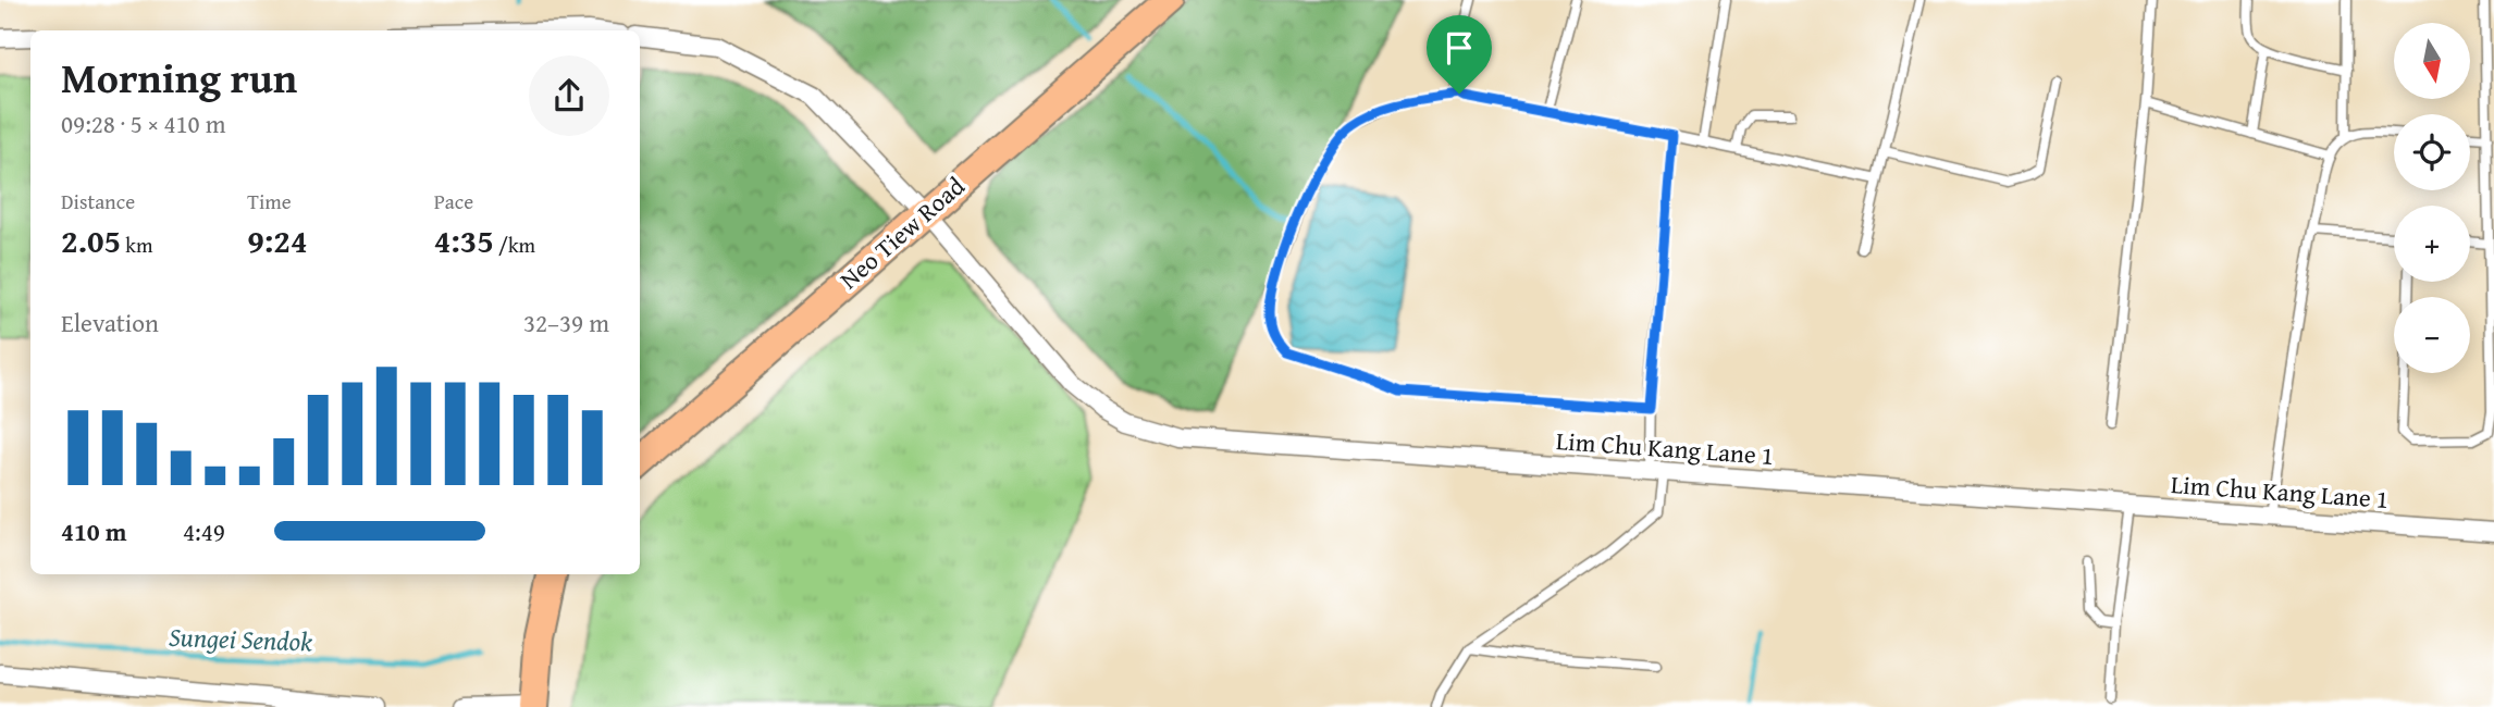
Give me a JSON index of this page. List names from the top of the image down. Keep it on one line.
{"streets":{"main road":["Neo Tiew Road"],"street":["Lim Chu Kang Lane 1"]},"crossings":[["Neo Tiew Road","Lim Chu Kang Lane 1"]],"water":["Sungei Sendok"],"north":"bottom","page":{"map_buttons":["+","−"],"heading":["Morning run","09:28 · 5 × 410 m"],"stats":[["Distance","2.05 km"],["Time","9:24"],["Pace","4:35 /km"]],"chart":["Elevation","32–39 m"],"list":[{"name":"410 m","note":"4:49"}]}}
